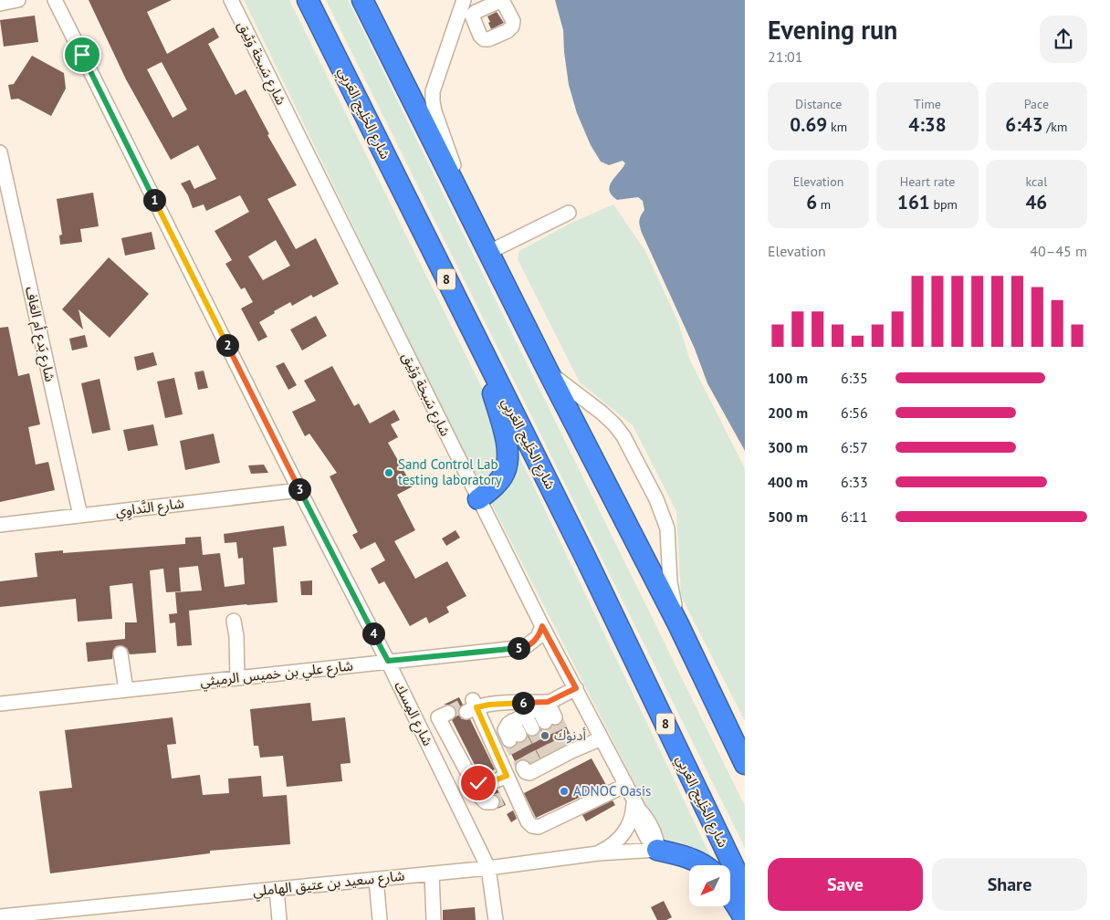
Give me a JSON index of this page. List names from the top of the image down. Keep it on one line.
{"streets":{"highway":["شارع الخَلِيج العَربِي","8"],"street":["شارع سَبخة وَثِيق","شارع بَدع أم الغاف","شارع النَّداوِي","شارع علي بن خميس الرميثي","شارع المِسك","شارع سعيد بن عتيق الهاملي"]},"crossings":[["شارع سَبخة وَثِيق","شارع علي بن خميس الرميثي"],["شارع سَبخة وَثِيق","شارع سعيد بن عتيق الهاملي"],["شارع بَدع أم الغاف","شارع النَّداوِي"],["شارع النَّداوِي","شارع المِسك"],["شارع علي بن خميس الرميثي","شارع المِسك"],["شارع المِسك","شارع سعيد بن عتيق الهاملي"]],"places":["Sand Control Lab testing laboratory","أدنوك","ADNOC Oasis"],"north":"bottom left","page":{"heading":["Evening run","21:01"],"stats":[["Distance","0.69 km"],["Time","4:38"],["Pace","6:43 /km"],["Elevation","6 m"],["Heart rate","161 bpm"],["kcal","46"]],"pins":["1","2","3","4","5","6"],"chart":["Elevation","40–45 m"],"list":[{"name":"100 m","note":"6:35"},{"name":"200 m","note":"6:56"},{"name":"300 m","note":"6:57"},{"name":"400 m","note":"6:33"},{"name":"500 m","note":"6:11"}],"buttons":["Save","Share"]}}
